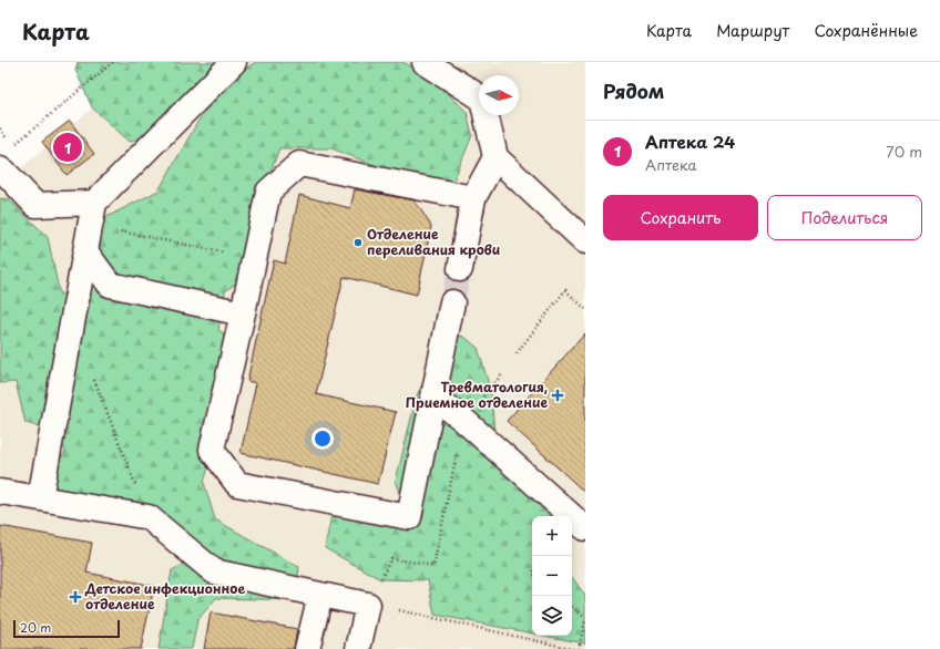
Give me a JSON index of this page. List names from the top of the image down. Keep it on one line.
{"places":{"other":["Отделение переливания крови"],"health":["Тревматология, Приемное отделение","Детское инфекционное отделение"]},"scale_bar":"20 m","north":"right","page":{"header":"Карта","nav":["Карта","Маршрут","Сохранённые"],"heading":"Рядом","list":[{"mark":"1","name":"Аптека 24","note":"Аптека","value":"70 m"}],"pins":"1","buttons":["Сохранить","Поделиться"],"map_buttons":["+","−"],"scale":"20 m"}}
